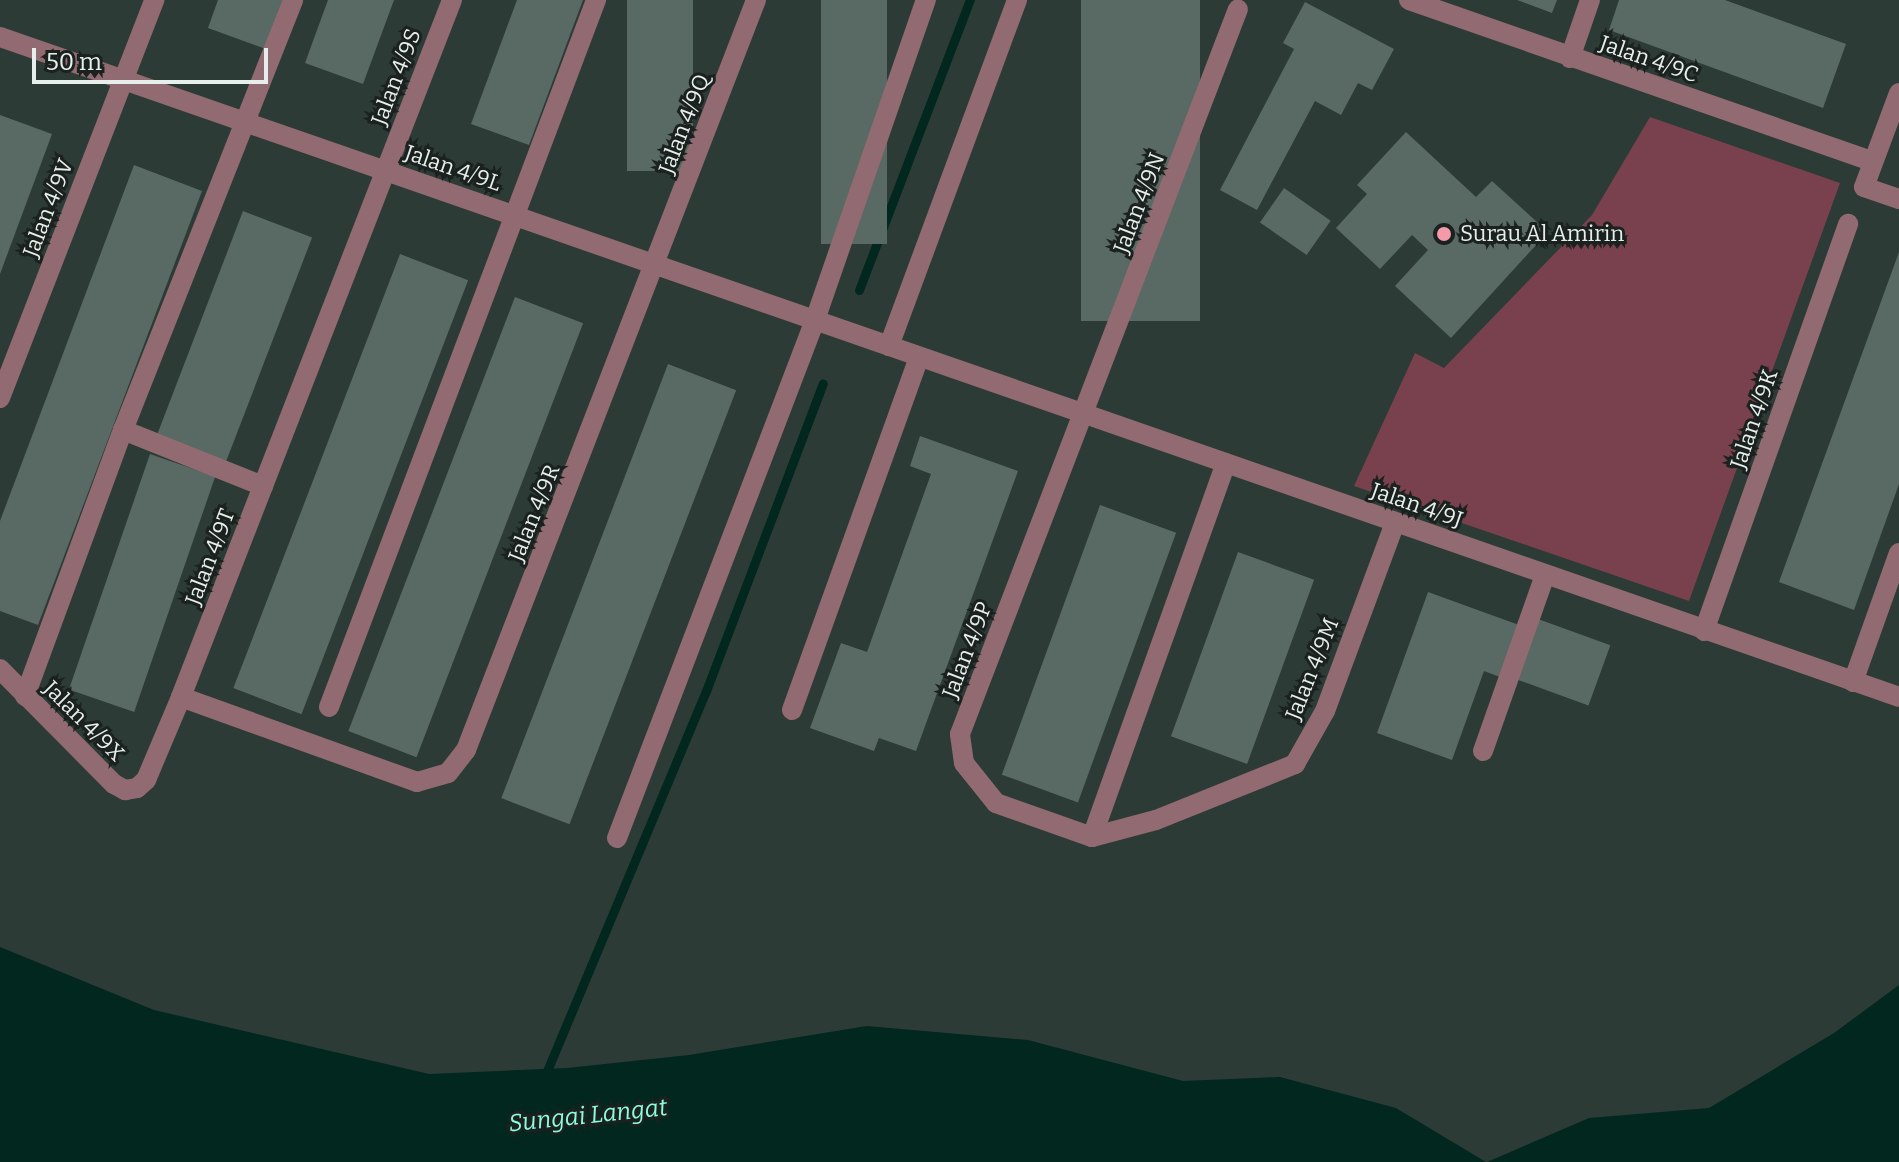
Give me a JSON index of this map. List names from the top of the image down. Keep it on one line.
{"streets":{"street":["Jalan 4/9C","Jalan 4/9S","Jalan 4/9Q","Jalan 4/9L","Jalan 4/9N","Jalan 4/9V","Jalan 4/9K","Jalan 4/9J","Jalan 4/9R","Jalan 4/9T","Jalan 4/9P","Jalan 4/9M","Jalan 4/9X"]},"crossings":[["Jalan 4/9S","Jalan 4/9L"],["Jalan 4/9S","Jalan 4/9T"],["Jalan 4/9Q","Jalan 4/9L"],["Jalan 4/9Q","Jalan 4/9R"],["Jalan 4/9L","Jalan 4/9V"],["Jalan 4/9L","Jalan 4/9J"],["Jalan 4/9L","Jalan 4/9R"],["Jalan 4/9L","Jalan 4/9T"],["Jalan 4/9N","Jalan 4/9J"],["Jalan 4/9N","Jalan 4/9P"],["Jalan 4/9K","Jalan 4/9J"],["Jalan 4/9J","Jalan 4/9P"],["Jalan 4/9J","Jalan 4/9M"],["Jalan 4/9R","Jalan 4/9T"],["Jalan 4/9R","Jalan 4/9X"],["Jalan 4/9T","Jalan 4/9X"],["Jalan 4/9P","Jalan 4/9M"]],"water":["Sungai Langat"],"places":["Surau Al Amirin"],"scale_bar":"50 m"}
